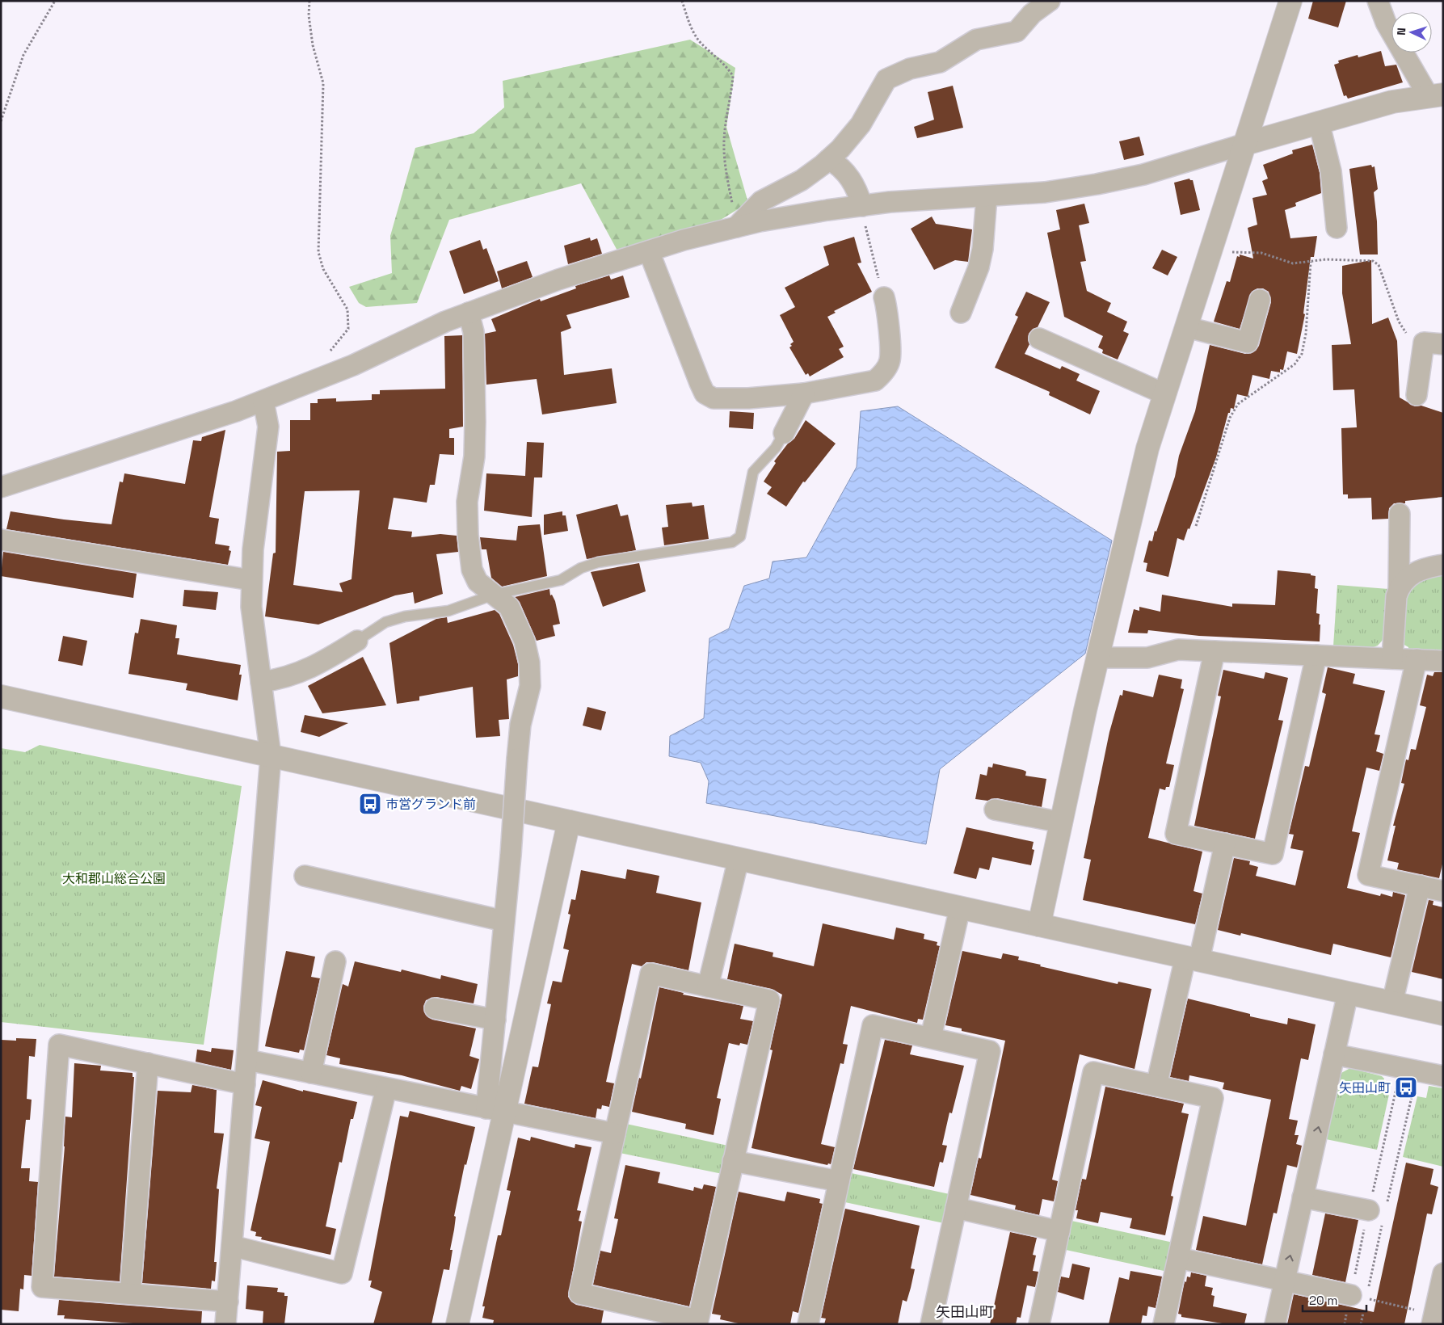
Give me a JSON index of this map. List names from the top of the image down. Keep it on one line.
{"districts":["矢田山町"],"parks":["大和郡山総合公園"],"places":{"bus stop":["市営グランド前","矢田山町"]},"scale_bar":"20 m","north":"left"}
